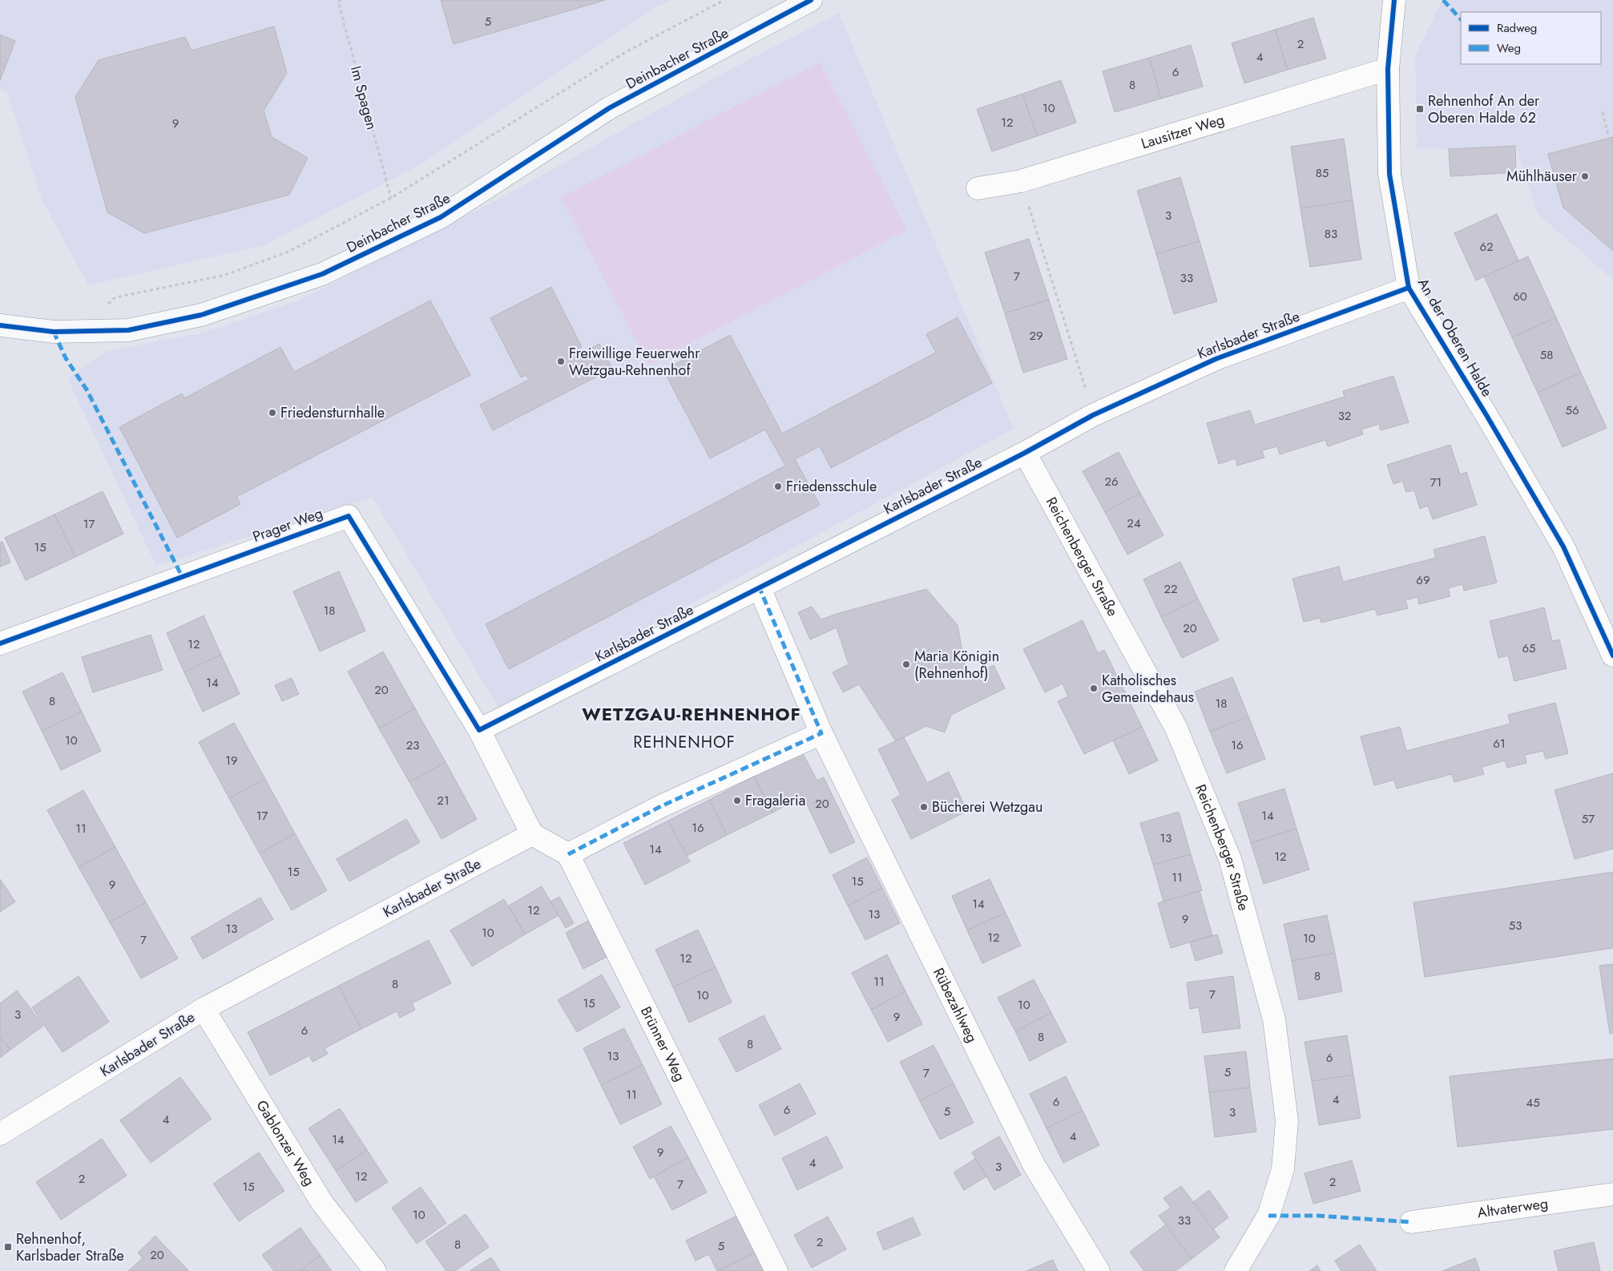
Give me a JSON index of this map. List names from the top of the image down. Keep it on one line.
{"streets":{"street":["Deinbacher Straße","Lausitzer Weg","Karlsbader Straße","An der Oberen Halde","Prager Weg","Reichenberger Straße","Rübezahlweg","Brünner Weg","Gablonzer Weg","Altvaterweg"],"path":["Im Spagen"]},"crossings":[["Lausitzer Weg","An der Oberen Halde"],["Karlsbader Straße","An der Oberen Halde"],["Karlsbader Straße","Prager Weg"],["Karlsbader Straße","Reichenberger Straße"],["Karlsbader Straße","Gablonzer Weg"]],"districts":["WETZGAU-REHNENHOF","REHNENHOF"],"places":{"transit":["Rehnenhof An der Oberen Halde 62","Rehnenhof, Karlsbader Straße"],"other":["Mühlhäuser","Freiwillige Feuerwehr Wetzgau-Rehnenhof","Friedensturnhalle","Friedensschule","Maria Königin (Rehnenhof)","Katholisches Gemeindehaus","Fragaleria","Bücherei Wetzgau"]},"house_numbers":["5","2","4","6","8","10","12","9","85","3","83","62","7","33","60","29","58","56","32","26","71","24","17","15","69","22","18","20","12","65","14","20","8","18","10","61","23","16","19","21","20","17","14","57","16","11","13","14","12","15","11","15","9","14","12","13","9","53","13","10","12","10","7","12","8","11","8","7","10","15","10","3","9","6","8","8","13","6","5","7","11","4","6","45","6","5","3","4","4","14","9","4","3","12","2","2","7","15","10","33","2","8","5","20"],"legend":["Radweg","Weg"]}
